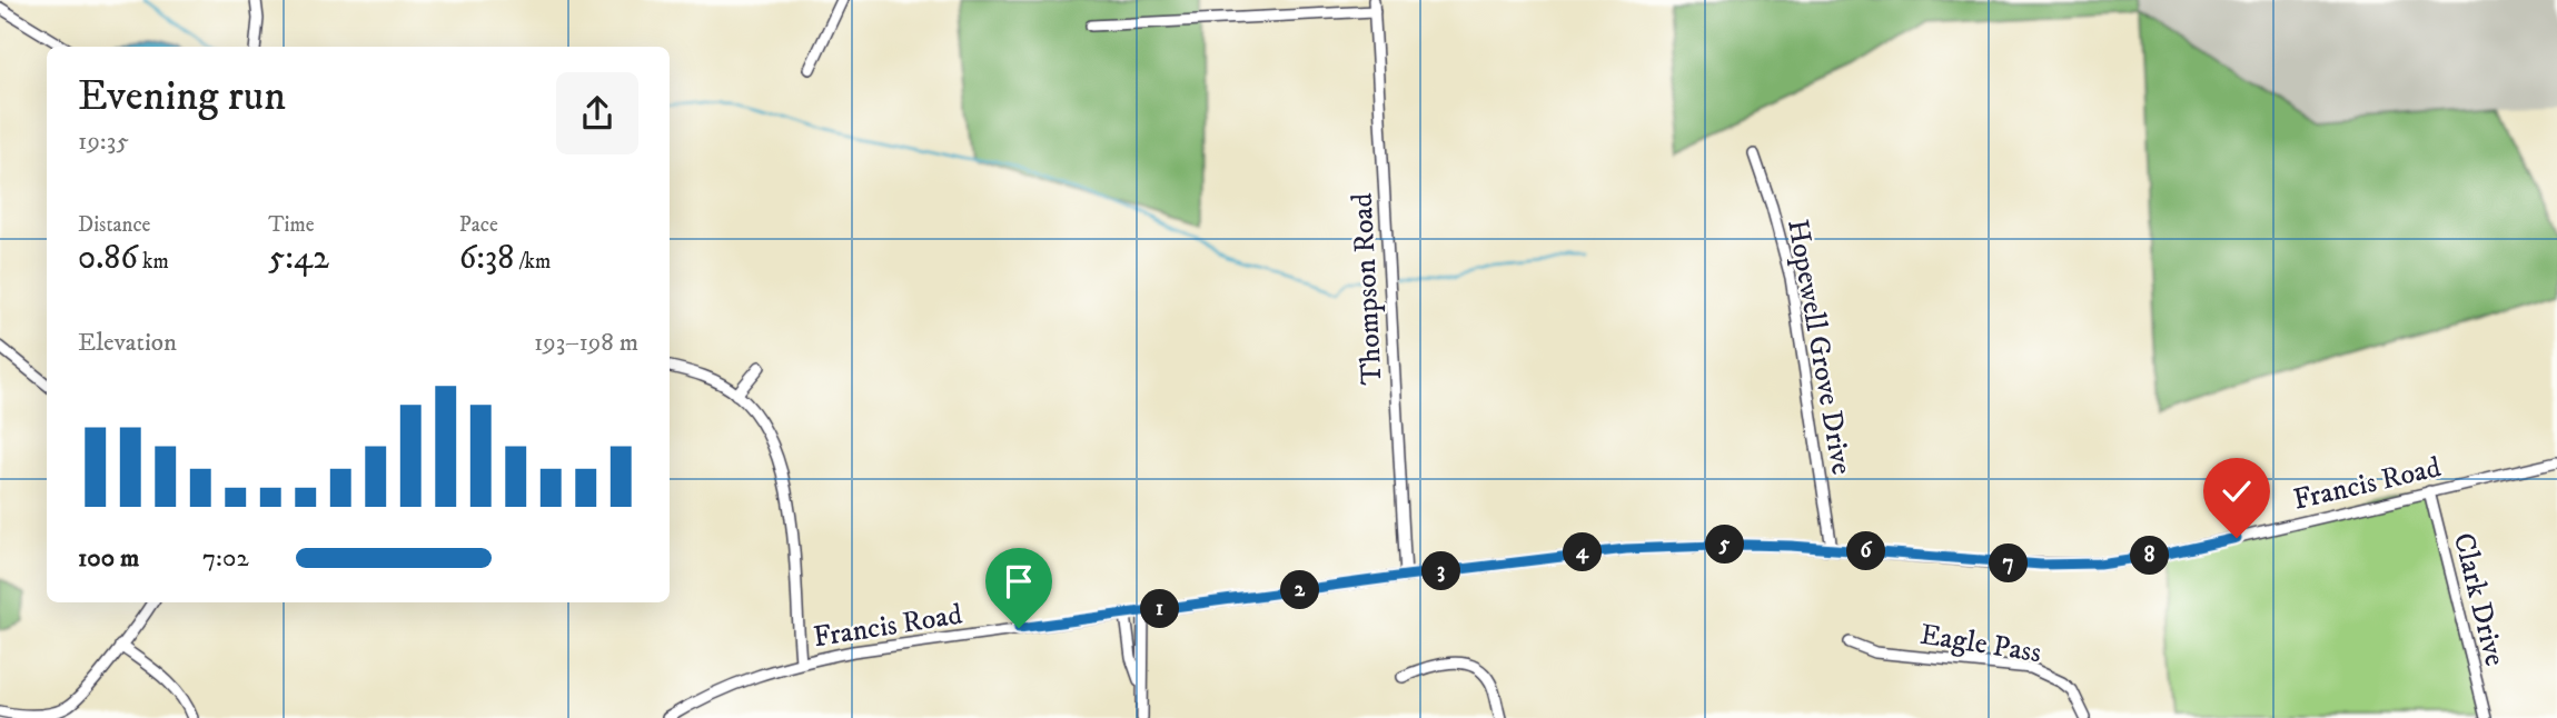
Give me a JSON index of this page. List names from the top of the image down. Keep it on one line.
{"streets":{"street":["Thompson Road","Hopewell Grove Drive","Francis Road","Clark Drive","Eagle Pass"]},"crossings":[["Thompson Road","Francis Road"],["Hopewell Grove Drive","Francis Road"],["Francis Road","Clark Drive"]],"page":{"heading":["Evening run","19:35"],"stats":[["Distance","0.86 km"],["Time","5:42"],["Pace","6:38 /km"]],"chart":["Elevation","193–198 m"],"pins":["5","6","4","8","7","3","2","1"],"list":[{"name":"100 m","note":"7:02"}]}}
